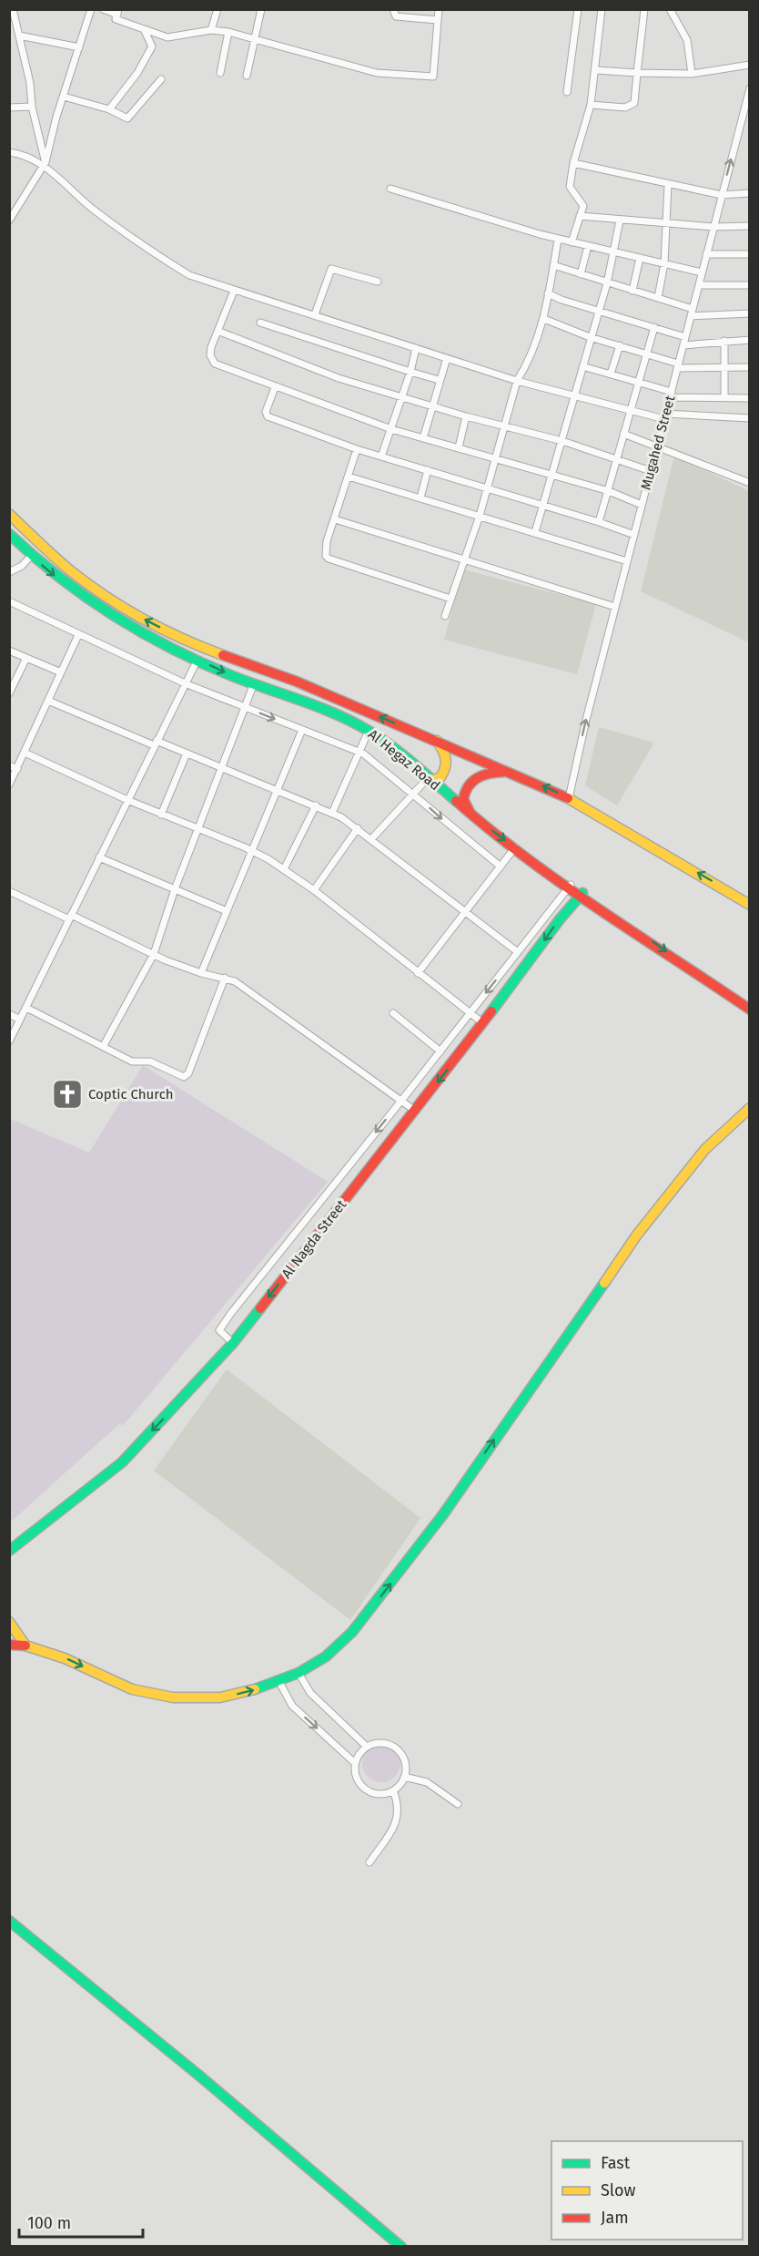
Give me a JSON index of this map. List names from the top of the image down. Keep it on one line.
{"streets":{"main road":["Al Hegaz Road","Al Nagda Street"],"street":["Mugahed Street"]},"crossings":[["Mugahed Street","Al Hegaz Road"],["Al Hegaz Road","Al Nagda Street"]],"one_way":["Mugahed Street","Al Nagda Street"],"places":{"church":["Coptic Church"]},"legend":["Fast","Slow","Jam"],"scale_bar":"100 m"}
